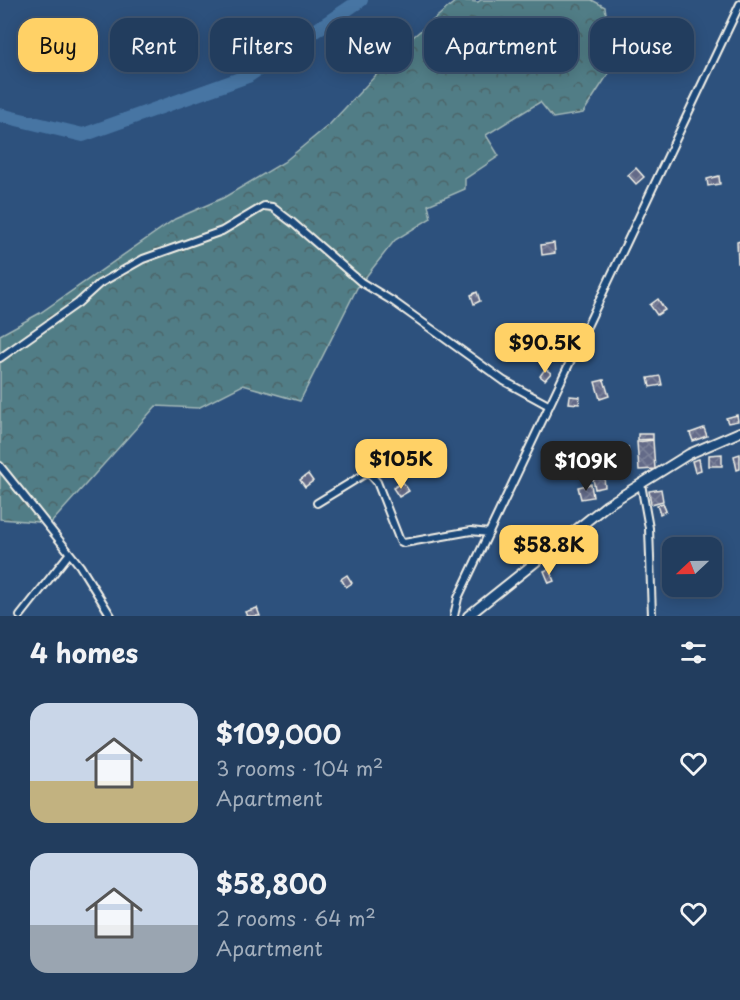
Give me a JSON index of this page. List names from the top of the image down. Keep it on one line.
{"north":"left","page":{"chip":["Buy","Rent","Filters","New","Apartment","House"],"price":["$90.5K","$105K","$109K","$58.8K"],"heading":"4 homes","list":[{"name":"$109,000","note":"3 rooms · 104 m² · Apartment"},{"name":"$58,800","note":"2 rooms · 64 m² · Apartment"}]}}
